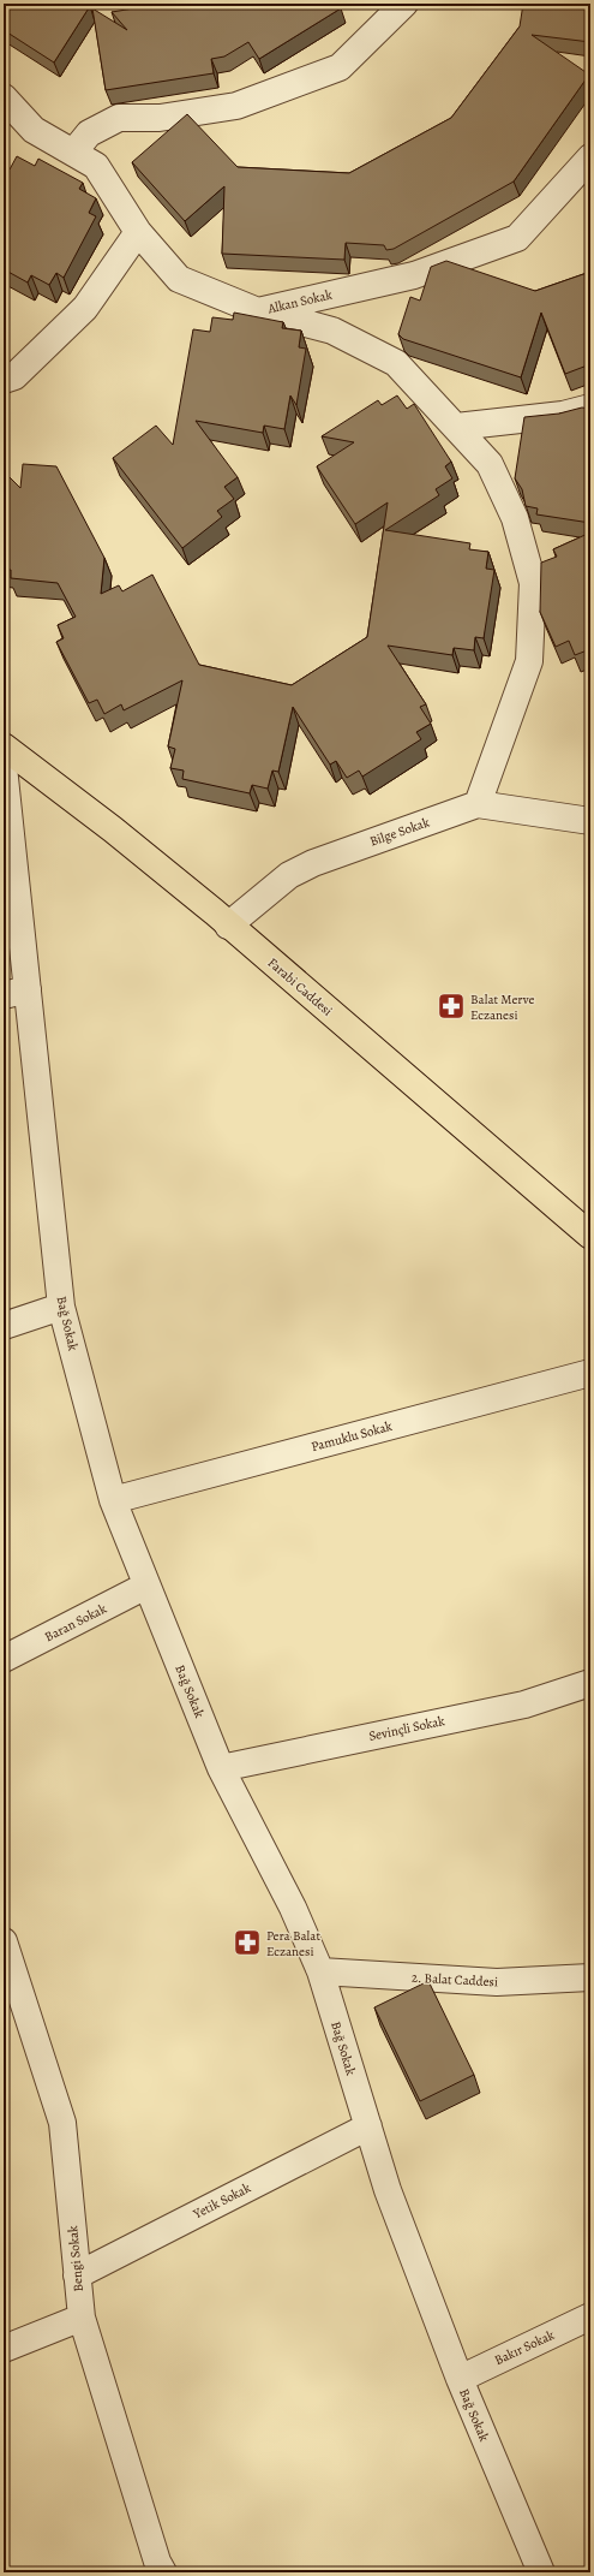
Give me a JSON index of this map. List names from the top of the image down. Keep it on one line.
{"streets":{"main road":["Farabi Caddesi"],"street":["Alkan Sokak","Bilge Sokak","Bağ Sokak","Pamuklu Sokak","Baran Sokak","Sevinçli Sokak","2. Balat Caddesi","Yetik Sokak","Bengi Sokak","Bakır Sokak"]},"crossings":[["Bilge Sokak","Farabi Caddesi"],["Bağ Sokak","Pamuklu Sokak"],["Bağ Sokak","Baran Sokak"],["Bağ Sokak","Sevinçli Sokak"],["Bağ Sokak","2. Balat Caddesi"],["Bağ Sokak","Yetik Sokak"],["Bağ Sokak","Bakır Sokak"],["Yetik Sokak","Bengi Sokak"]],"places":{"pharmacy":["Balat Merve Eczanesi","Pera Balat Eczanesi"]}}
